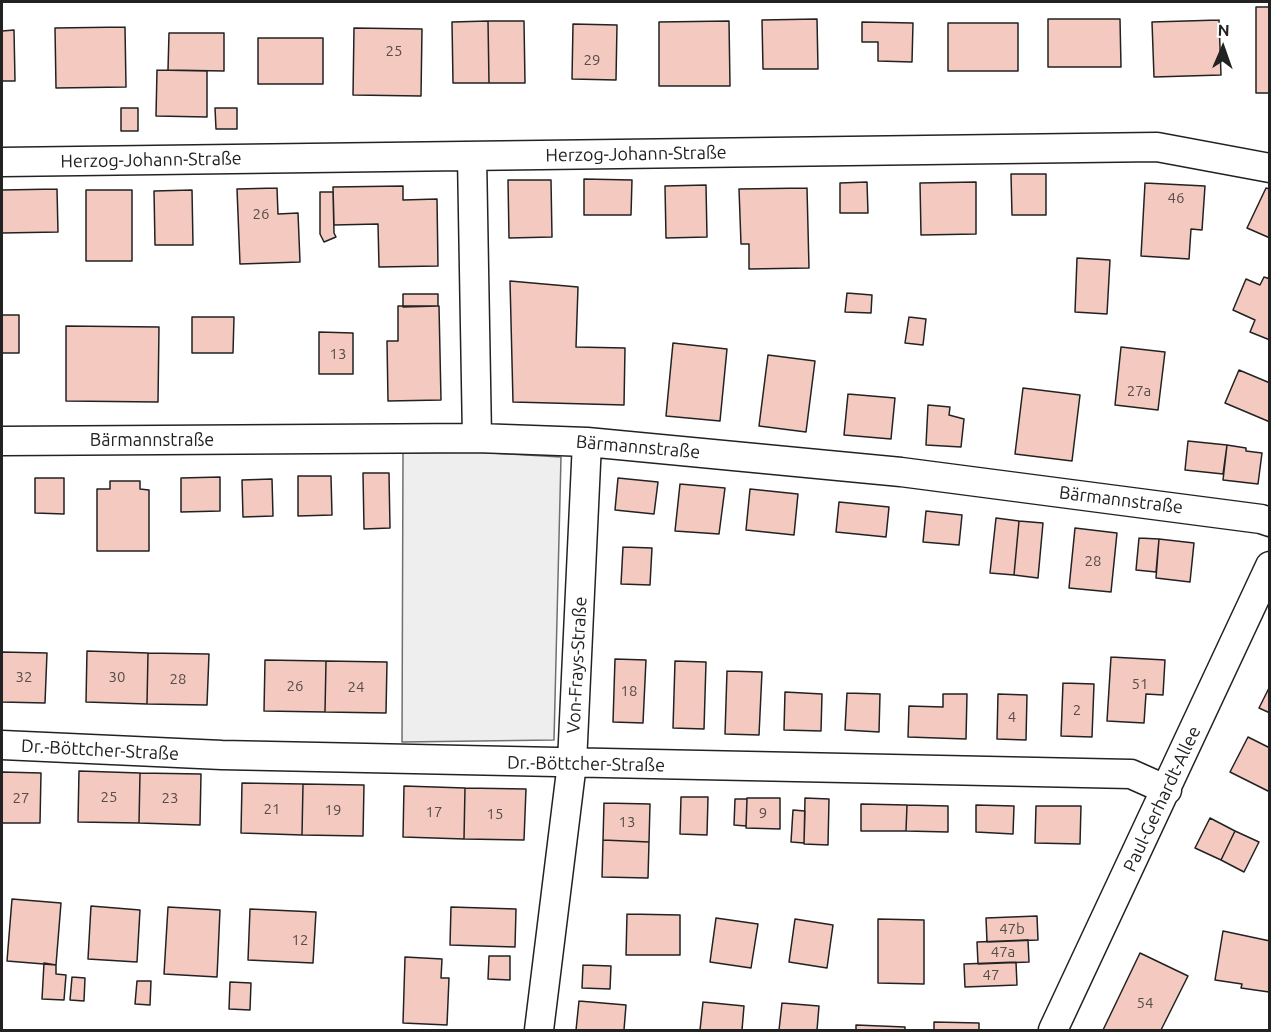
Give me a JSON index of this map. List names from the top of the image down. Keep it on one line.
{"streets":{"street":["Herzog-Johann-Straße","Bärmannstraße","Von-Frays-Straße","Dr.-Böttcher-Straße","Paul-Gerhardt-Allee"]},"crossings":[["Bärmannstraße","Von-Frays-Straße"],["Von-Frays-Straße","Dr.-Böttcher-Straße"],["Dr.-Böttcher-Straße","Paul-Gerhardt-Allee"]],"house_numbers":["25","29","46","26","13","27a","28","32","30","28","51","26","24","18","2","4","25","27","23","21","19","17","9","15","13","47b","12","47a","47","54"],"north":"top"}
